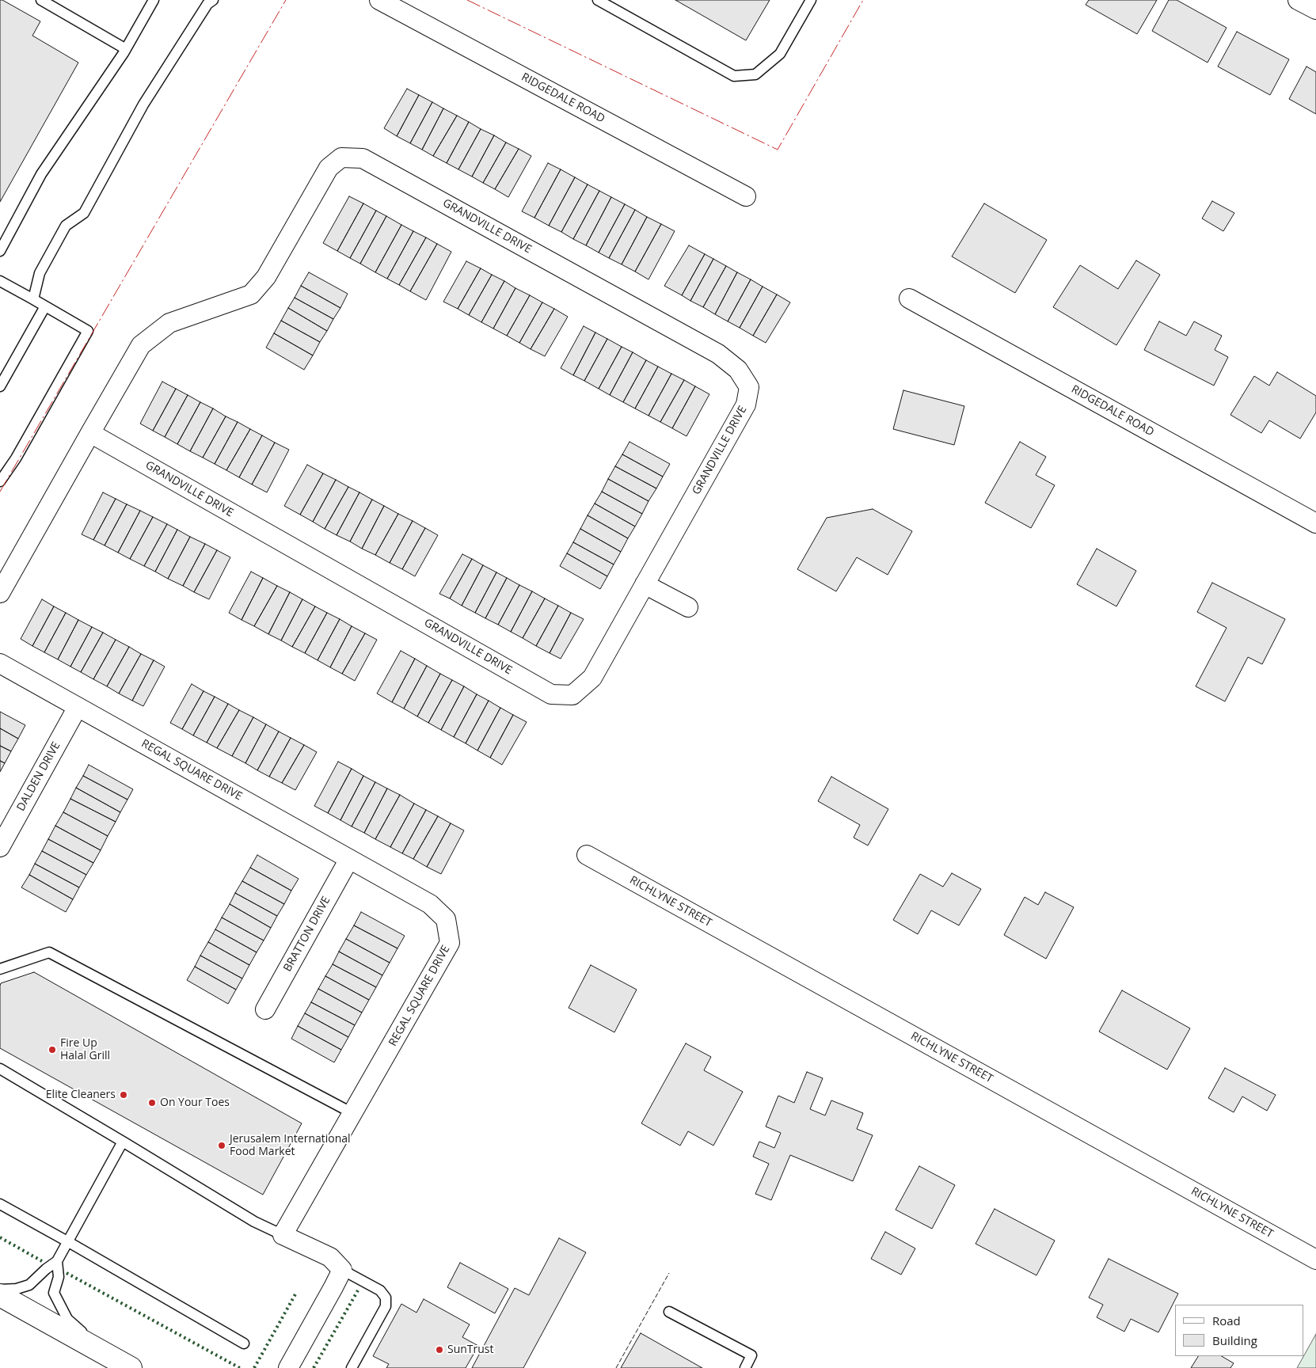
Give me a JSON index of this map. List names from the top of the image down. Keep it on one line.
{"streets":{"street":["RIDGEDALE ROAD","GRANDVILLE DRIVE","REGAL SQUARE DRIVE","DALDEN DRIVE","RICHLYNE STREET","BRATTON DRIVE"]},"crossings":[["REGAL SQUARE DRIVE","DALDEN DRIVE"],["REGAL SQUARE DRIVE","BRATTON DRIVE"]],"places":["Fire Up Halal Grill","Elite Cleaners","On Your Toes","Jerusalem International Food Market","SunTrust"],"legend":["Road","Building"]}
